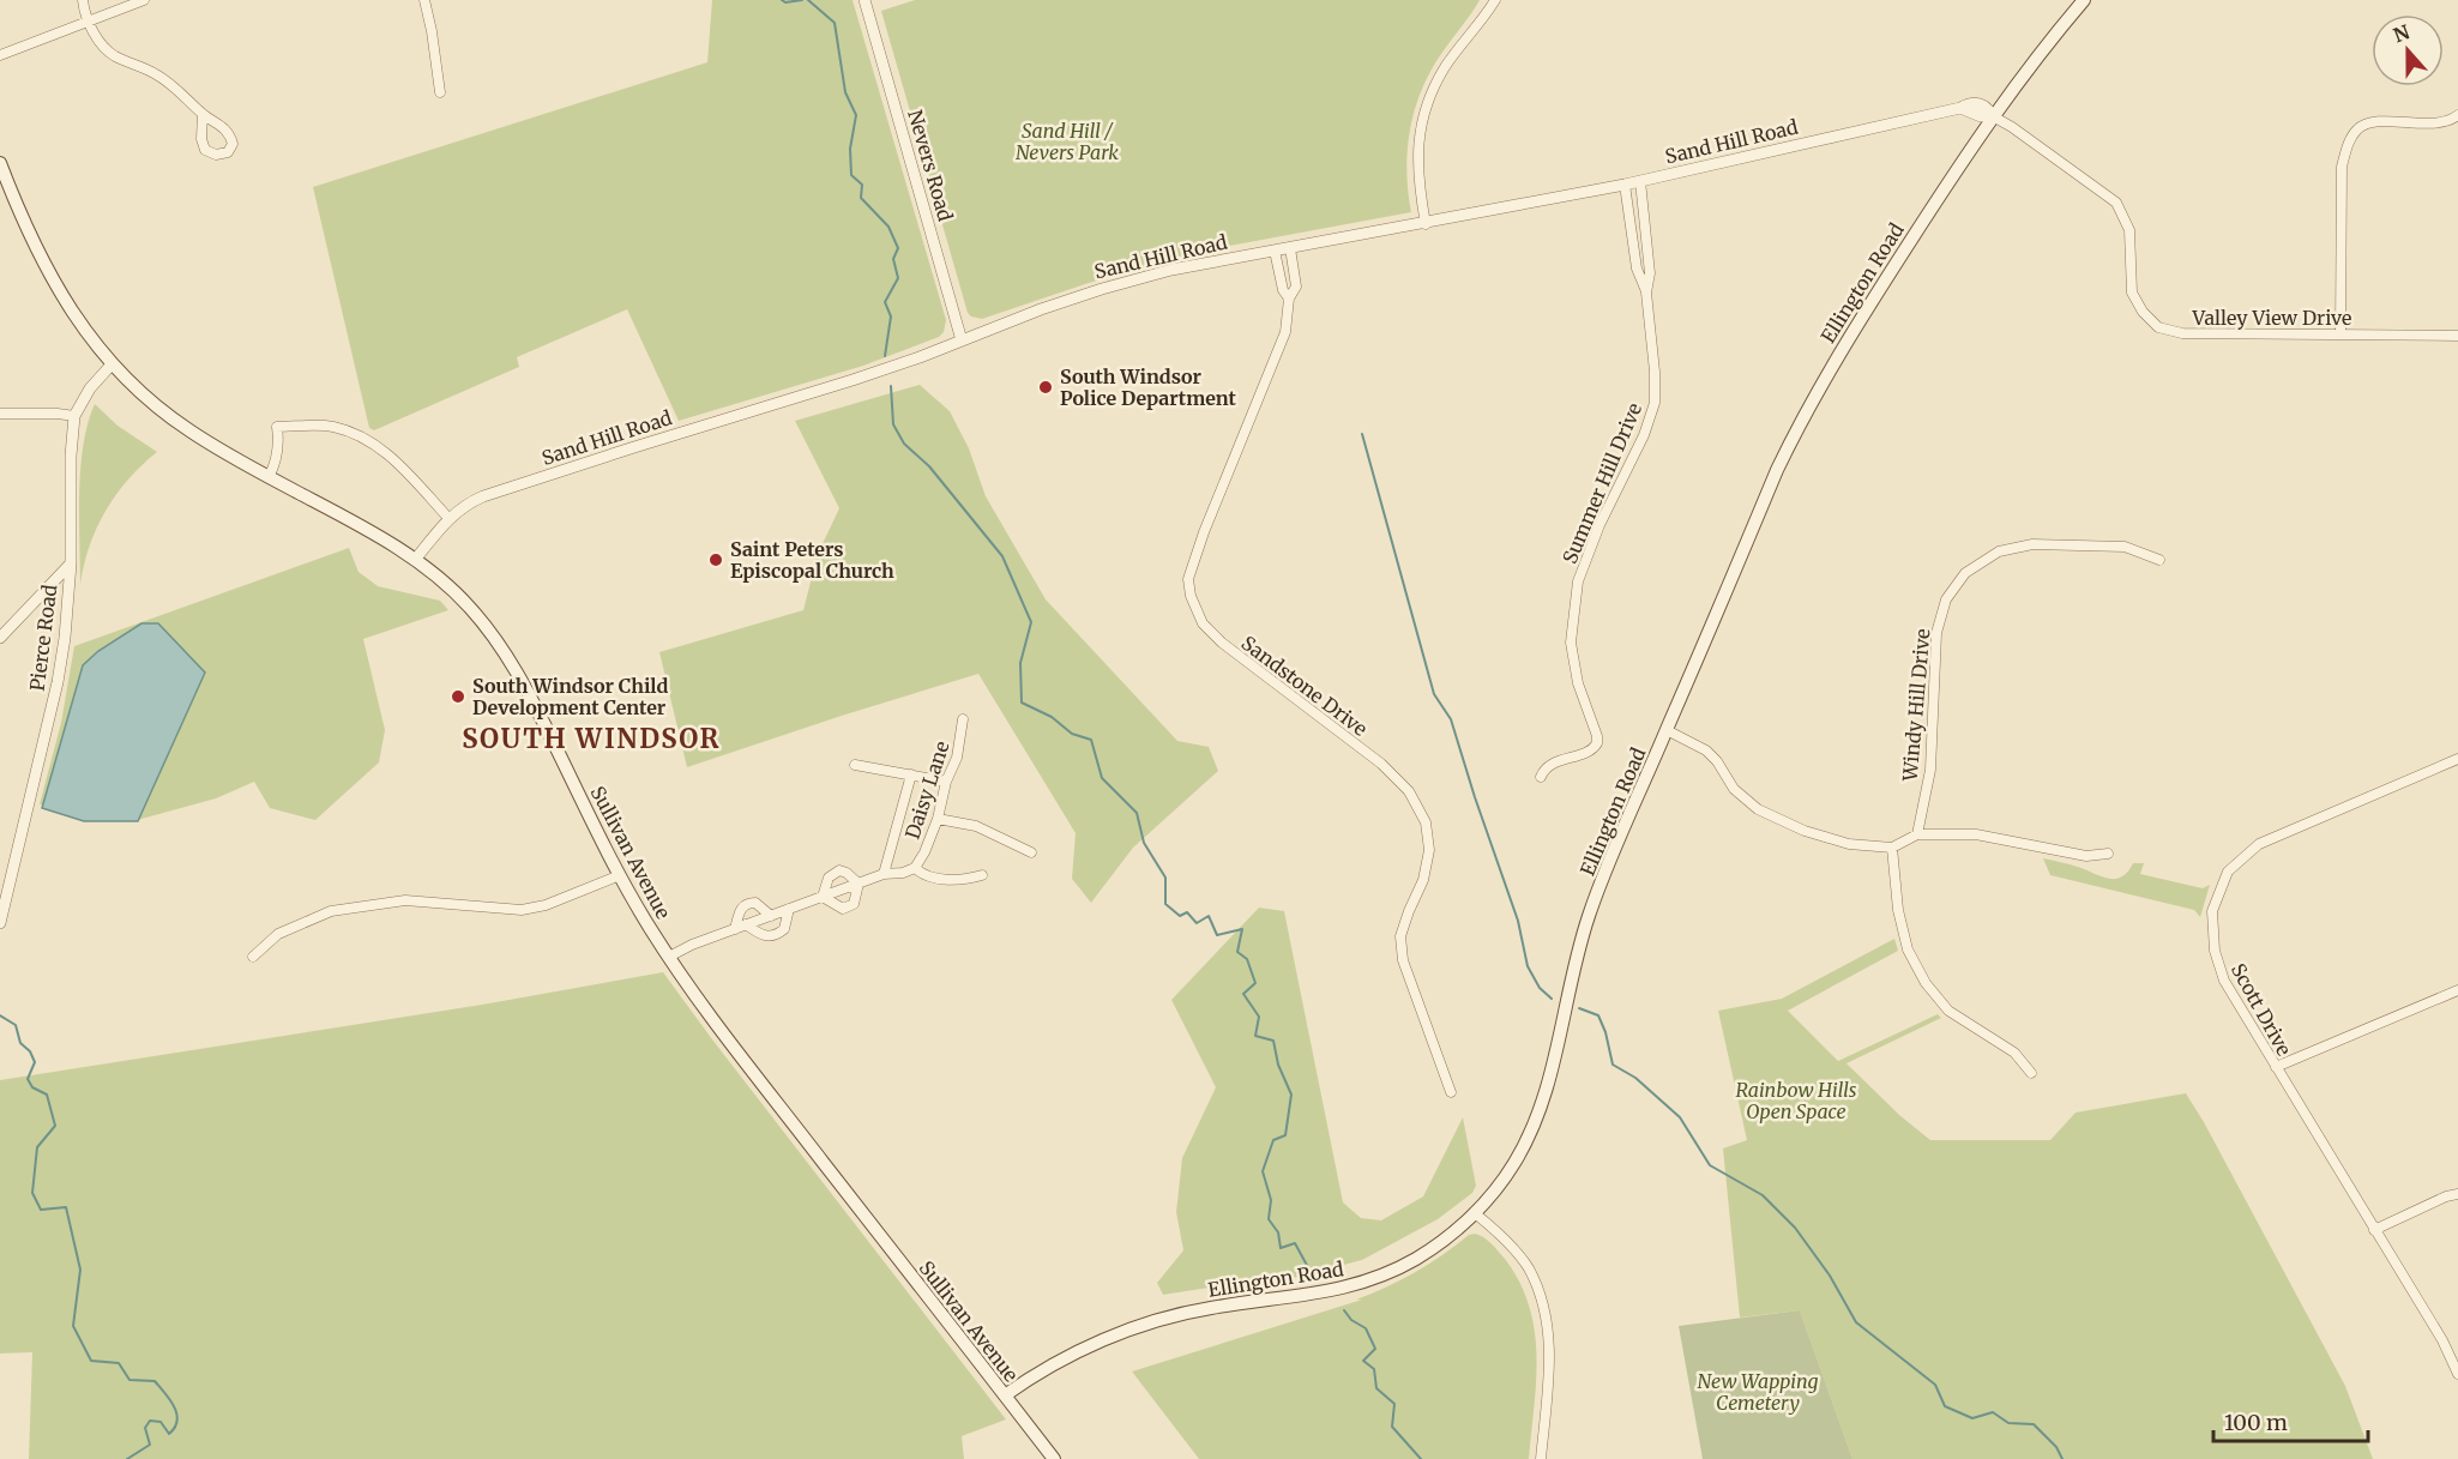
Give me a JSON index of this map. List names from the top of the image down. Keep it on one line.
{"streets":{"main road":["Ellington Road","Sullivan Avenue"],"street":["Sand Hill Road","Nevers Road","Valley View Drive","Summer Hill Drive","Pierce Road","Sandstone Drive","Windy Hill Drive","Daisy Lane","Scott Drive"]},"crossings":[["Sand Hill Road","Nevers Road"],["Sand Hill Road","Ellington Road"],["Sand Hill Road","Valley View Drive"],["Sand Hill Road","Summer Hill Drive"],["Sand Hill Road","Sandstone Drive"],["Sand Hill Road","Sullivan Avenue"],["Ellington Road","Valley View Drive"],["Ellington Road","Sullivan Avenue"],["Pierce Road","Sullivan Avenue"]],"districts":["SOUTH WINDSOR"],"parks":["Sand Hill / Nevers Park","Rainbow Hills Open Space","New Wapping Cemetery"],"places":["South Windsor Police Department","Saint Peters Episcopal Church","South Windsor Child Development Center"],"scale_bar":"100 m","north":"top"}
